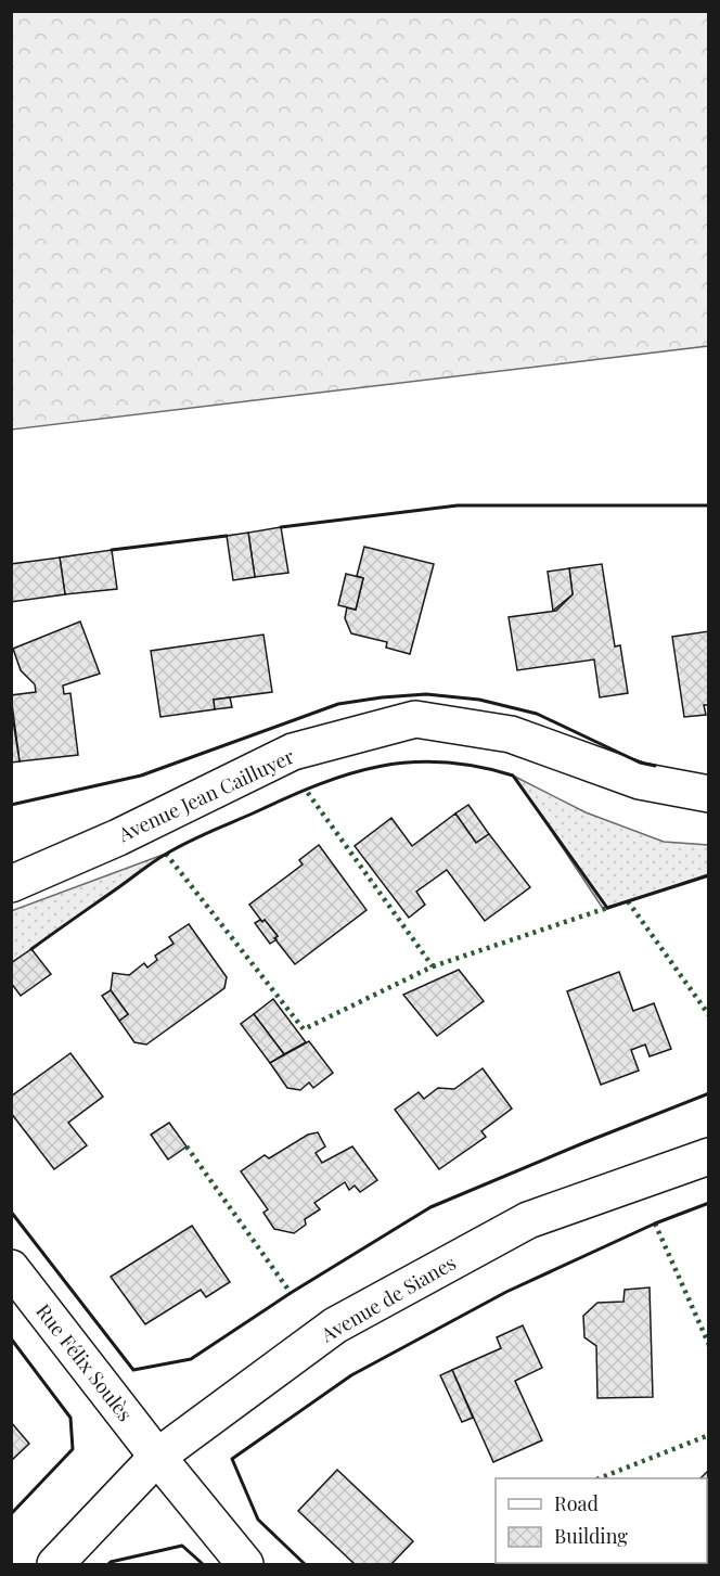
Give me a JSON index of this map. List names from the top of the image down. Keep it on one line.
{"streets":{"street":["Avenue Jean Cailluyer","Avenue de Sianes","Rue Félix Soulès"]},"crossings":[["Avenue de Sianes","Rue Félix Soulès"]],"legend":["Road","Building"]}
